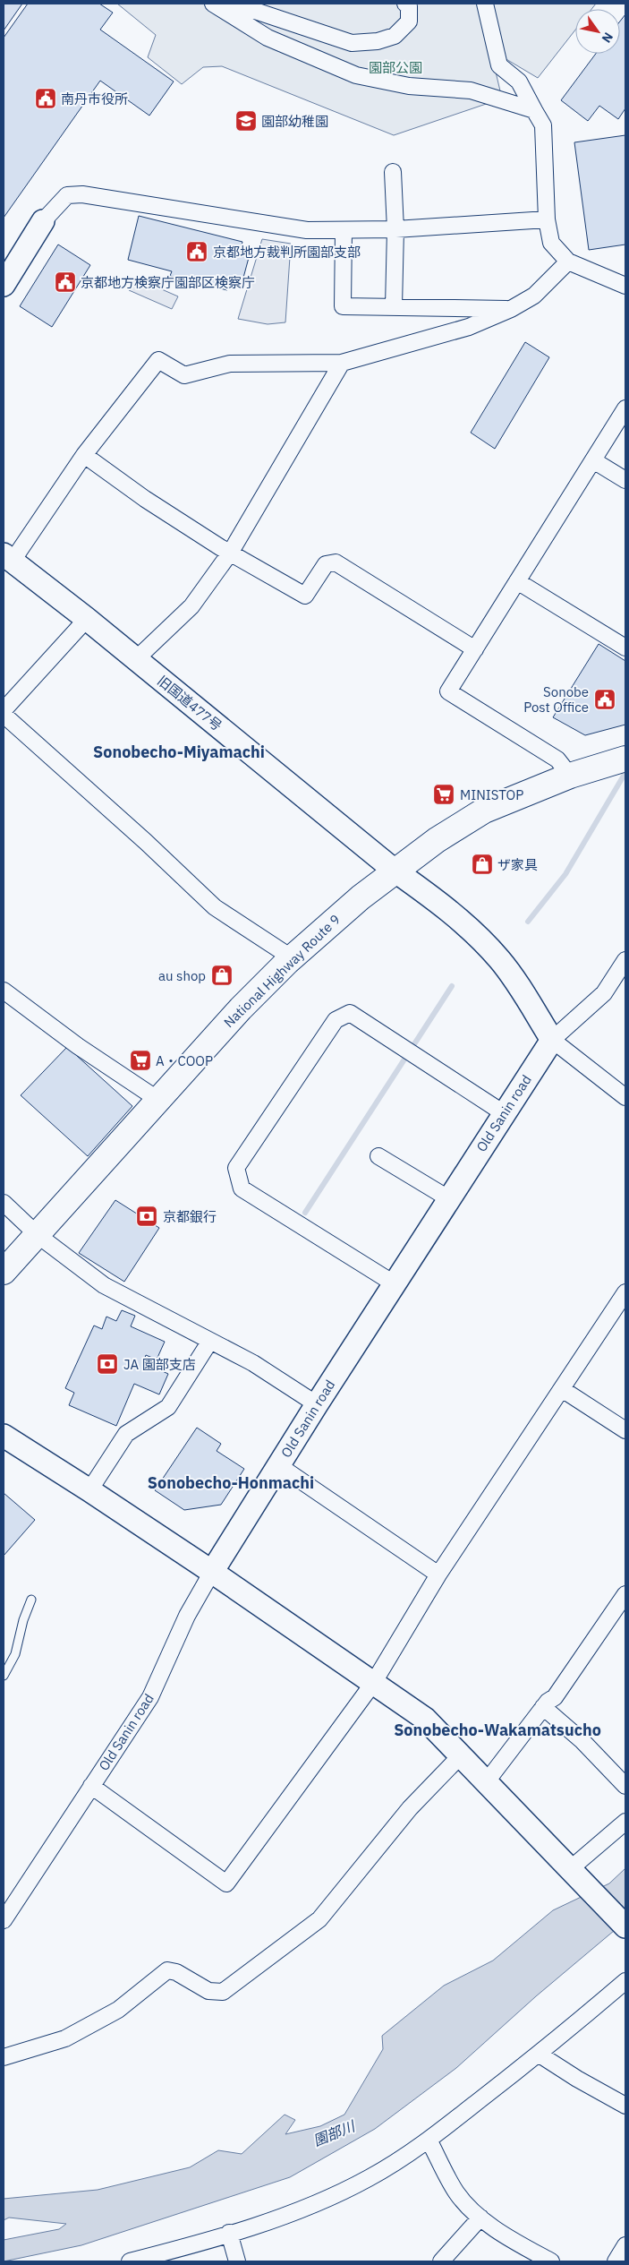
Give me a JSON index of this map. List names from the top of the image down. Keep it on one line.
{"streets":{"highway":["National Highway Route 9"],"street":["旧国道477号","Old Sanin road"]},"crossings":[["旧国道477号","National Highway Route 9"],["旧国道477号","Old Sanin road"]],"districts":["Sonobecho-Miyamachi","Sonobecho-Honmachi","Sonobecho-Wakamatsucho"],"water":["園部川"],"parks":["園部公園"],"places":{"public building":["南丹市役所","京都地方裁判所園部支部","京都地方検察庁園部区検察庁","Sonobe Post Office"],"school or university":["園部幼稚園"],"supermarket":["MINISTOP","A・COOP"],"shop":["ザ家具","au shop"],"bank":["京都銀行","JA 園部支店"]},"north":"bottom right"}
